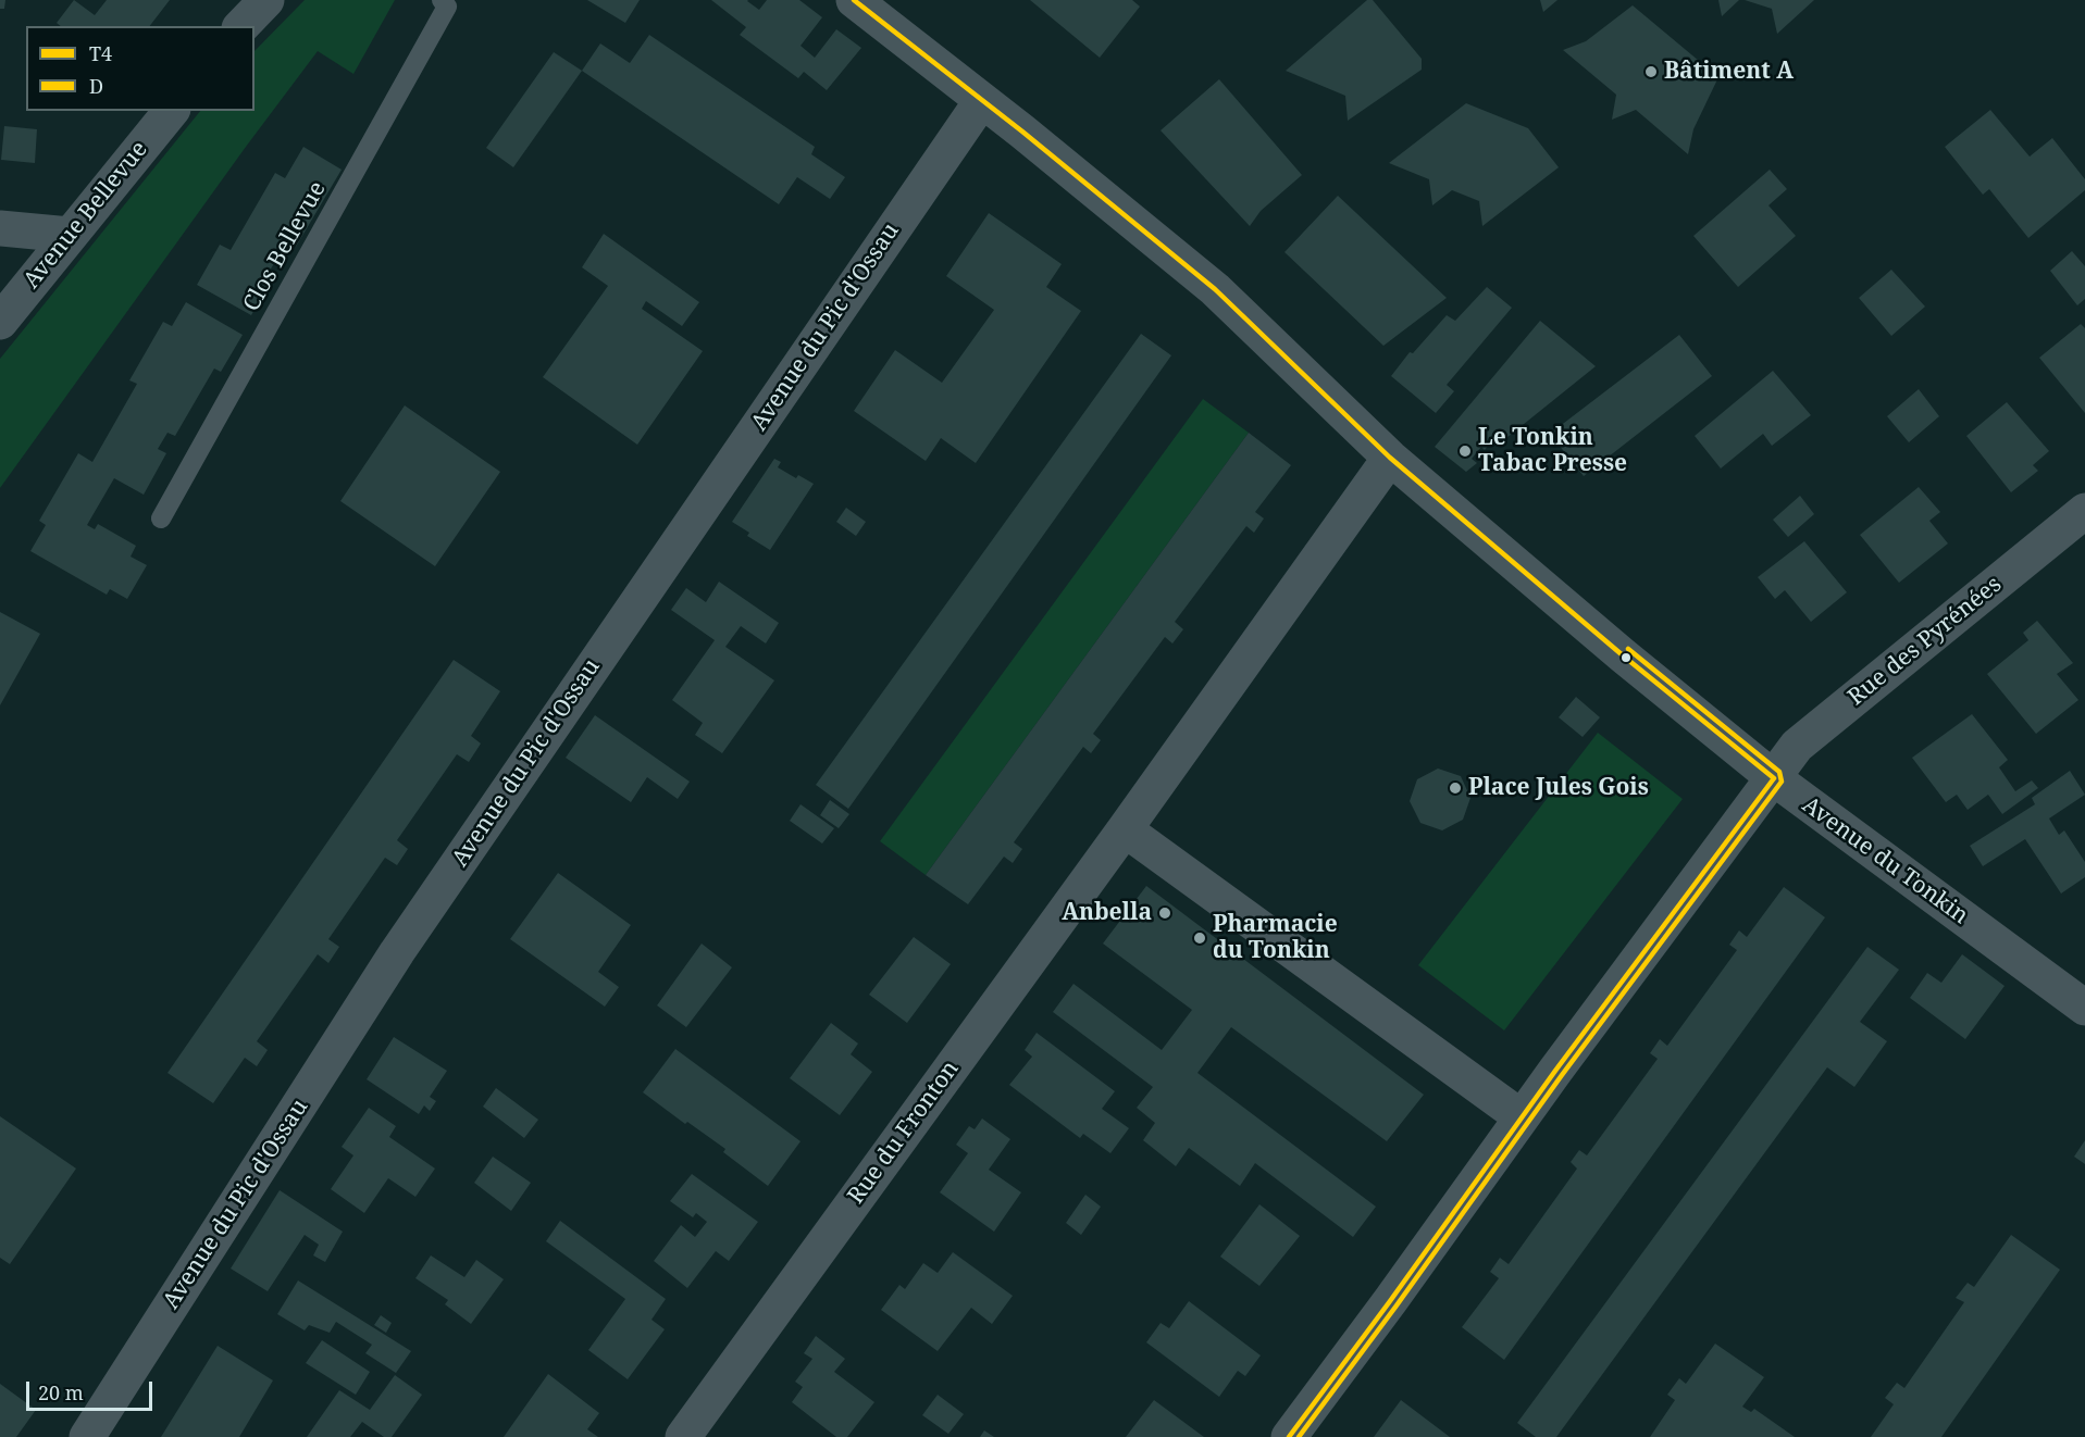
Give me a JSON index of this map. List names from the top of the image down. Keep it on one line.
{"streets":{"street":["Avenue Bellevue","Avenue du Pic d'Ossau","Rue des Pyrénées","Avenue du Tonkin","Rue du Fronton"],"lane":["Clos Bellevue"]},"crossings":[["Avenue du Pic d'Ossau","Avenue du Tonkin"],["Rue des Pyrénées","Avenue du Tonkin"]],"places":["Bâtiment A","Le Tonkin Tabac Presse","Place Jules Gois","Anbella","Pharmacie du Tonkin"],"lines":["transit line T4","transit line D"],"legend":["T4","D"],"scale_bar":"20 m"}
